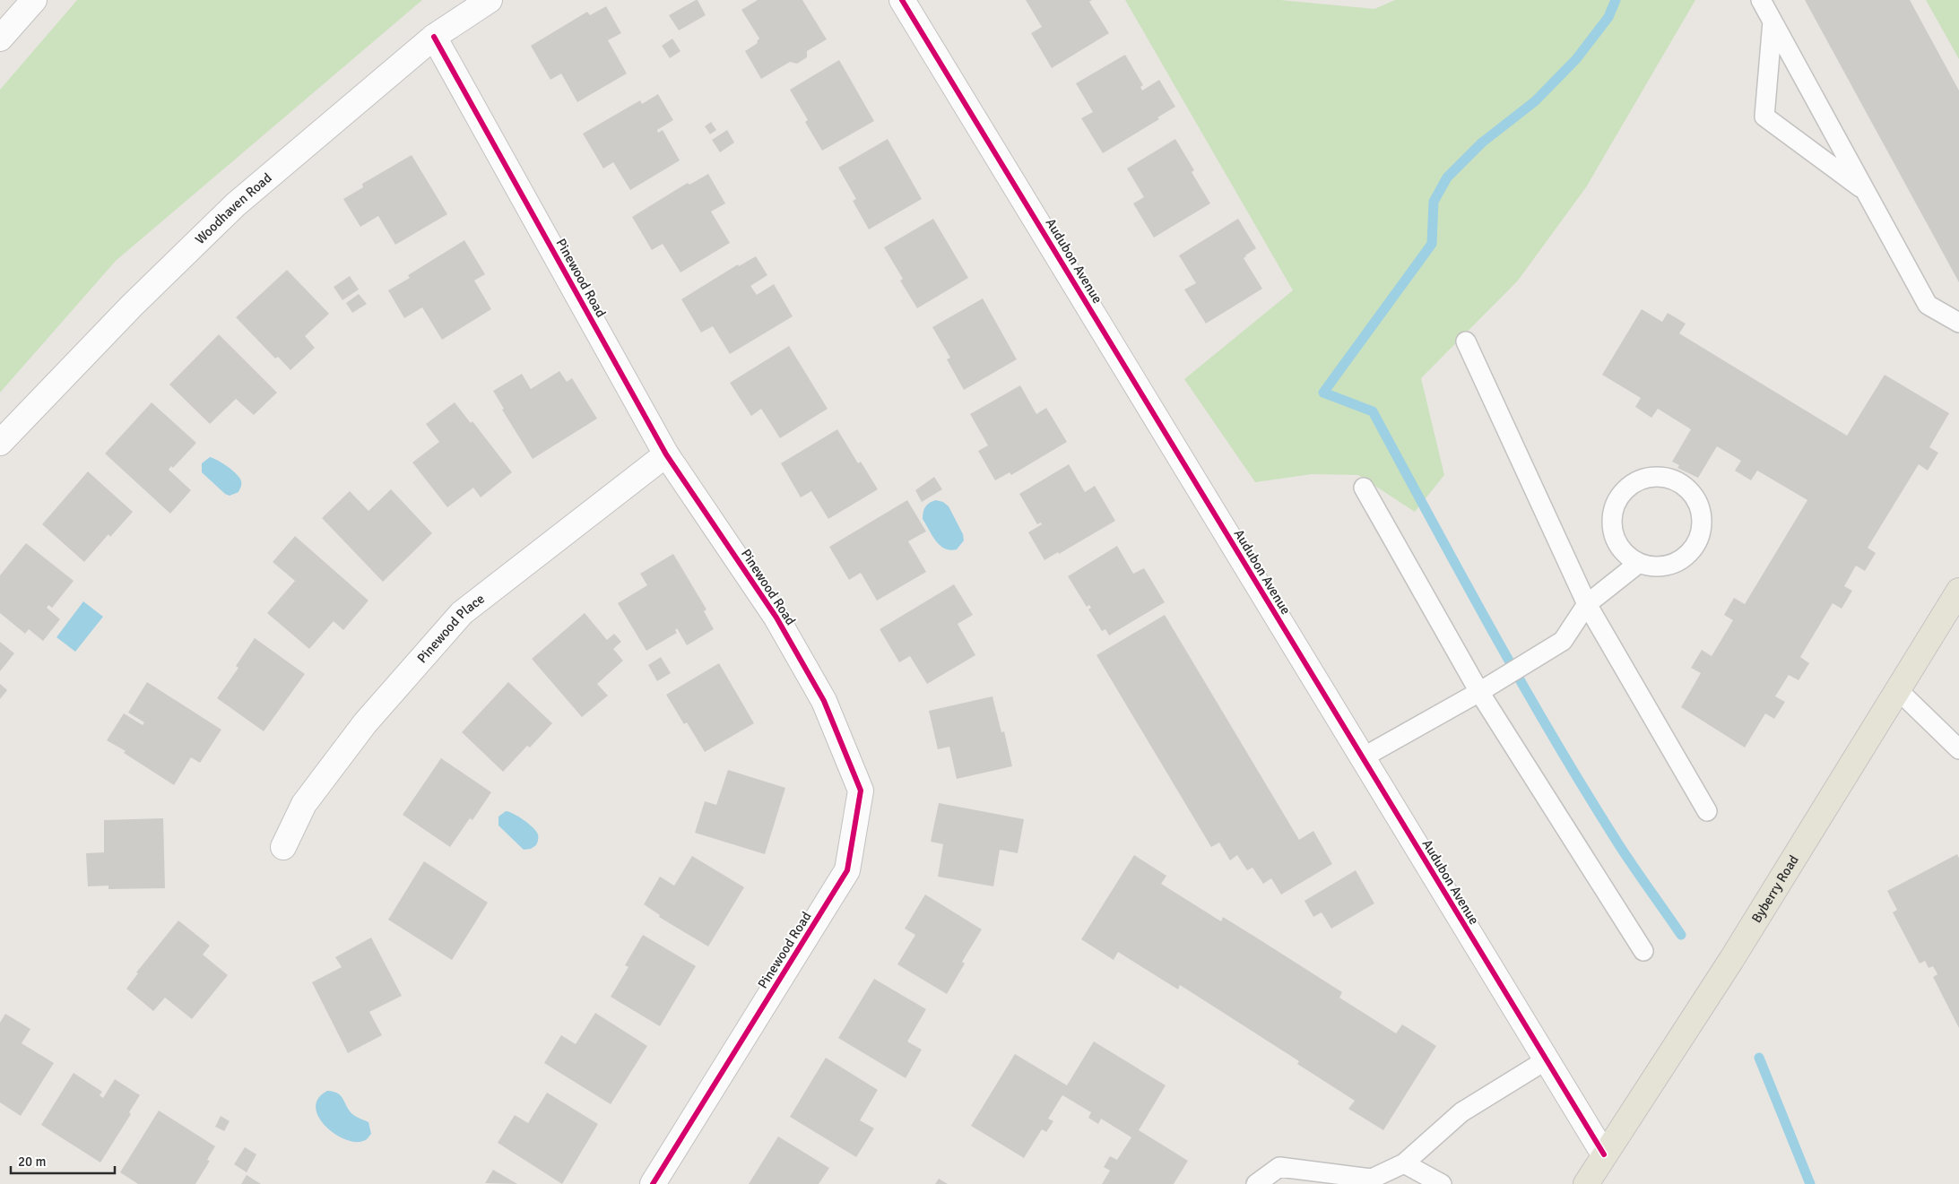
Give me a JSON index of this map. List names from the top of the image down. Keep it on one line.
{"streets":{"main road":["Byberry Road"],"street":["Woodhaven Road","Audubon Avenue","Pinewood Road","Pinewood Place"]},"crossings":[["Woodhaven Road","Pinewood Road"],["Audubon Avenue","Byberry Road"],["Pinewood Road","Pinewood Place"]],"scale_bar":"20 m"}
